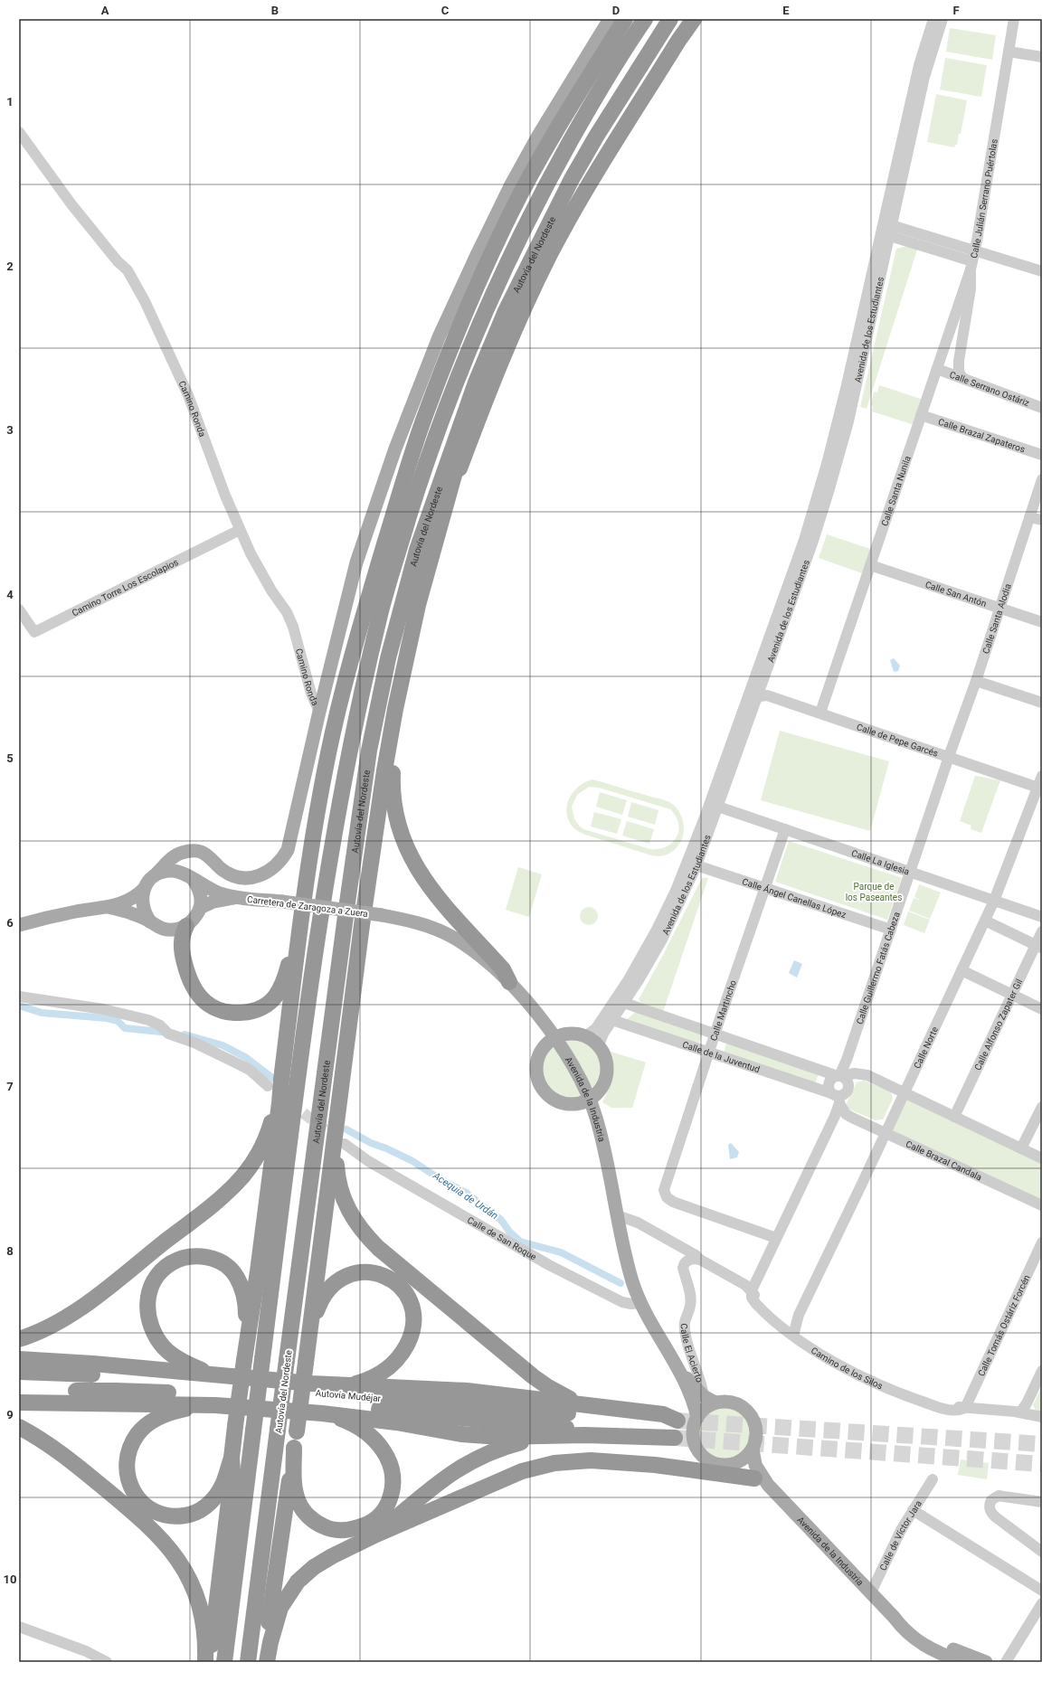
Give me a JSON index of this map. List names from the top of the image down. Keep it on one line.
{"streets":{"highway":["Autovía del Nordeste","Autovía Mudéjar"],"main road":["Carretera de Zaragoza a Zuera","Avenida de la Industria"],"street":["Calle Julián Serrano Puértolas","Avenida de los Estudiantes","Calle Serrano Ostáriz","Camino Ronda","Calle Brazal Zapateros","Calle Santa Nunila","Camino Torre Los Escolapios","Calle San Antón","Calle Santa Alodia","Calle de Pepe Garcés","Calle La Iglesia","Calle Ángel Canellas López","Calle Guillermo Fatás Cabeza","Calle Martincho","Calle Alfonso Zapater Gil","Calle Norte","Calle de la Juventud","Calle Brazal Candala","Calle de San Roque","Calle Tomás Ostáriz Forcén","Calle El Acierto","Camino de los Silos","Calle de Víctor Jara"]},"crossings":[["Calle Julián Serrano Puértolas","Calle Serrano Ostáriz"],["Calle Julián Serrano Puértolas","Calle Santa Nunila"],["Avenida de los Estudiantes","Calle de Pepe Garcés"],["Avenida de los Estudiantes","Calle La Iglesia"],["Avenida de los Estudiantes","Calle Ángel Canellas López"],["Avenida de los Estudiantes","Calle de la Juventud"],["Calle Serrano Ostáriz","Calle Santa Nunila"],["Camino Ronda","Camino Torre Los Escolapios"],["Calle Brazal Zapateros","Calle Santa Nunila"],["Calle Santa Nunila","Calle San Antón"],["Calle Santa Nunila","Calle de Pepe Garcés"],["Calle San Antón","Calle Santa Alodia"],["Calle Santa Alodia","Calle de Pepe Garcés"],["Calle Santa Alodia","Calle Guillermo Fatás Cabeza"],["Calle de Pepe Garcés","Calle Guillermo Fatás Cabeza"],["Calle de Pepe Garcés","Calle Norte"],["Calle La Iglesia","Calle Guillermo Fatás Cabeza"],["Calle La Iglesia","Calle Martincho"],["Calle La Iglesia","Calle Norte"],["Calle Ángel Canellas López","Calle Guillermo Fatás Cabeza"],["Calle Ángel Canellas López","Calle Martincho"],["Carretera de Zaragoza a Zuera","Avenida de la Industria"],["Calle Guillermo Fatás Cabeza","Calle de la Juventud"],["Calle Martincho","Calle de la Juventud"],["Calle Norte","Calle Brazal Candala"],["Calle Norte","Camino de los Silos"],["Avenida de la Industria","Calle de San Roque"],["Avenida de la Industria","Calle El Acierto"],["Avenida de la Industria","Camino de los Silos"],["Avenida de la Industria","Calle de Víctor Jara"],["Calle Tomás Ostáriz Forcén","Camino de los Silos"],["Calle El Acierto","Camino de los Silos"]],"water":["Acequia de Urdán"],"parks":["Parque de los Paseantes"],"grid":{"columns":["A","B","C","D","E","F"],"rows":["1","2","3","4","5","6","7","8","9","10"]}}
